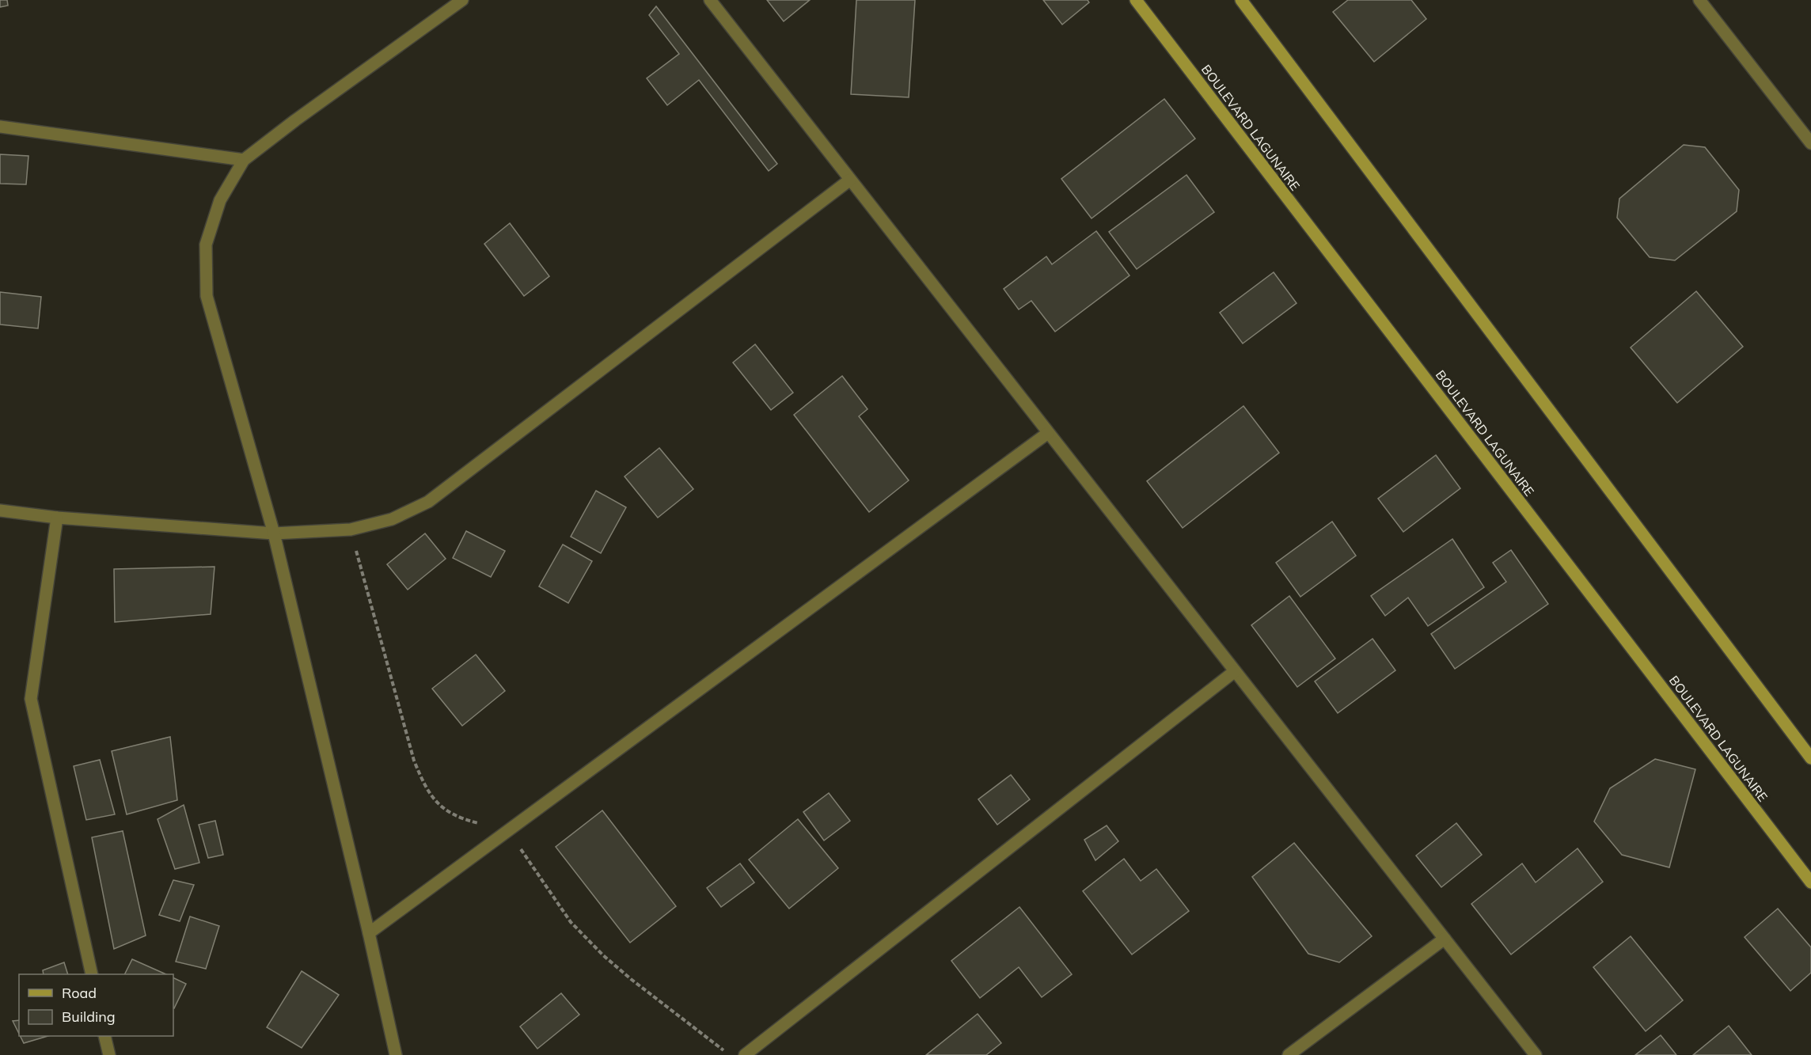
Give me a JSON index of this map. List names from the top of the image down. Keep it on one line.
{"streets":{"main road":["BOULEVARD LAGUNAIRE"]},"legend":["Road","Building"]}
